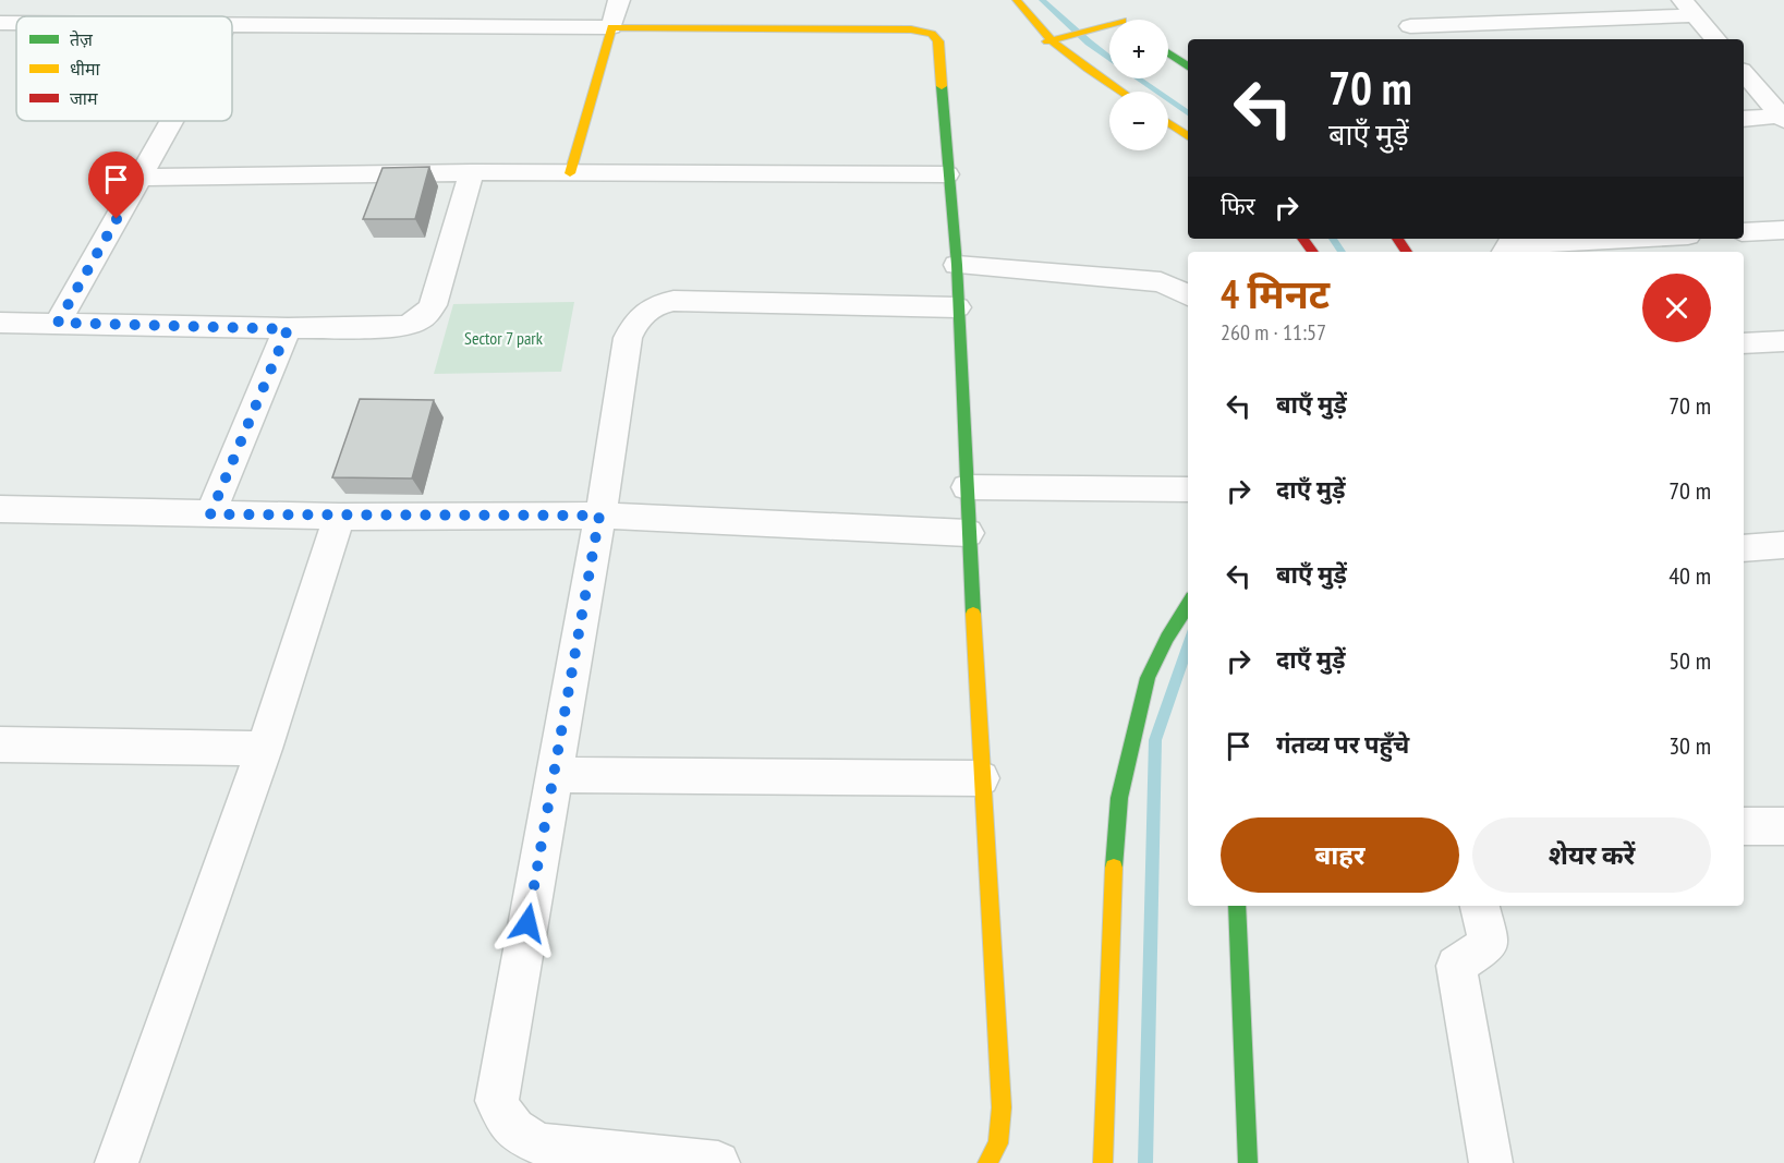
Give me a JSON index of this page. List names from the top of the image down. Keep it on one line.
{"parks":["Sector 7 park"],"legend":["तेज़","धीमा","जाम"],"page":{"map_buttons":["+","−"],"turn":["70 m","बाएँ मुड़ें"],"then":"फिर","heading":["4 मिनट","260 m · 11:57"],"list":[{"name":"बाएँ मुड़ें","value":"70 m"},{"name":"दाएँ मुड़ें","value":"70 m"},{"name":"बाएँ मुड़ें","value":"40 m"},{"name":"दाएँ मुड़ें","value":"50 m"},{"name":"गंतव्य पर पहुँचे","value":"30 m"}],"buttons":["बाहर","शेयर करें"]}}
